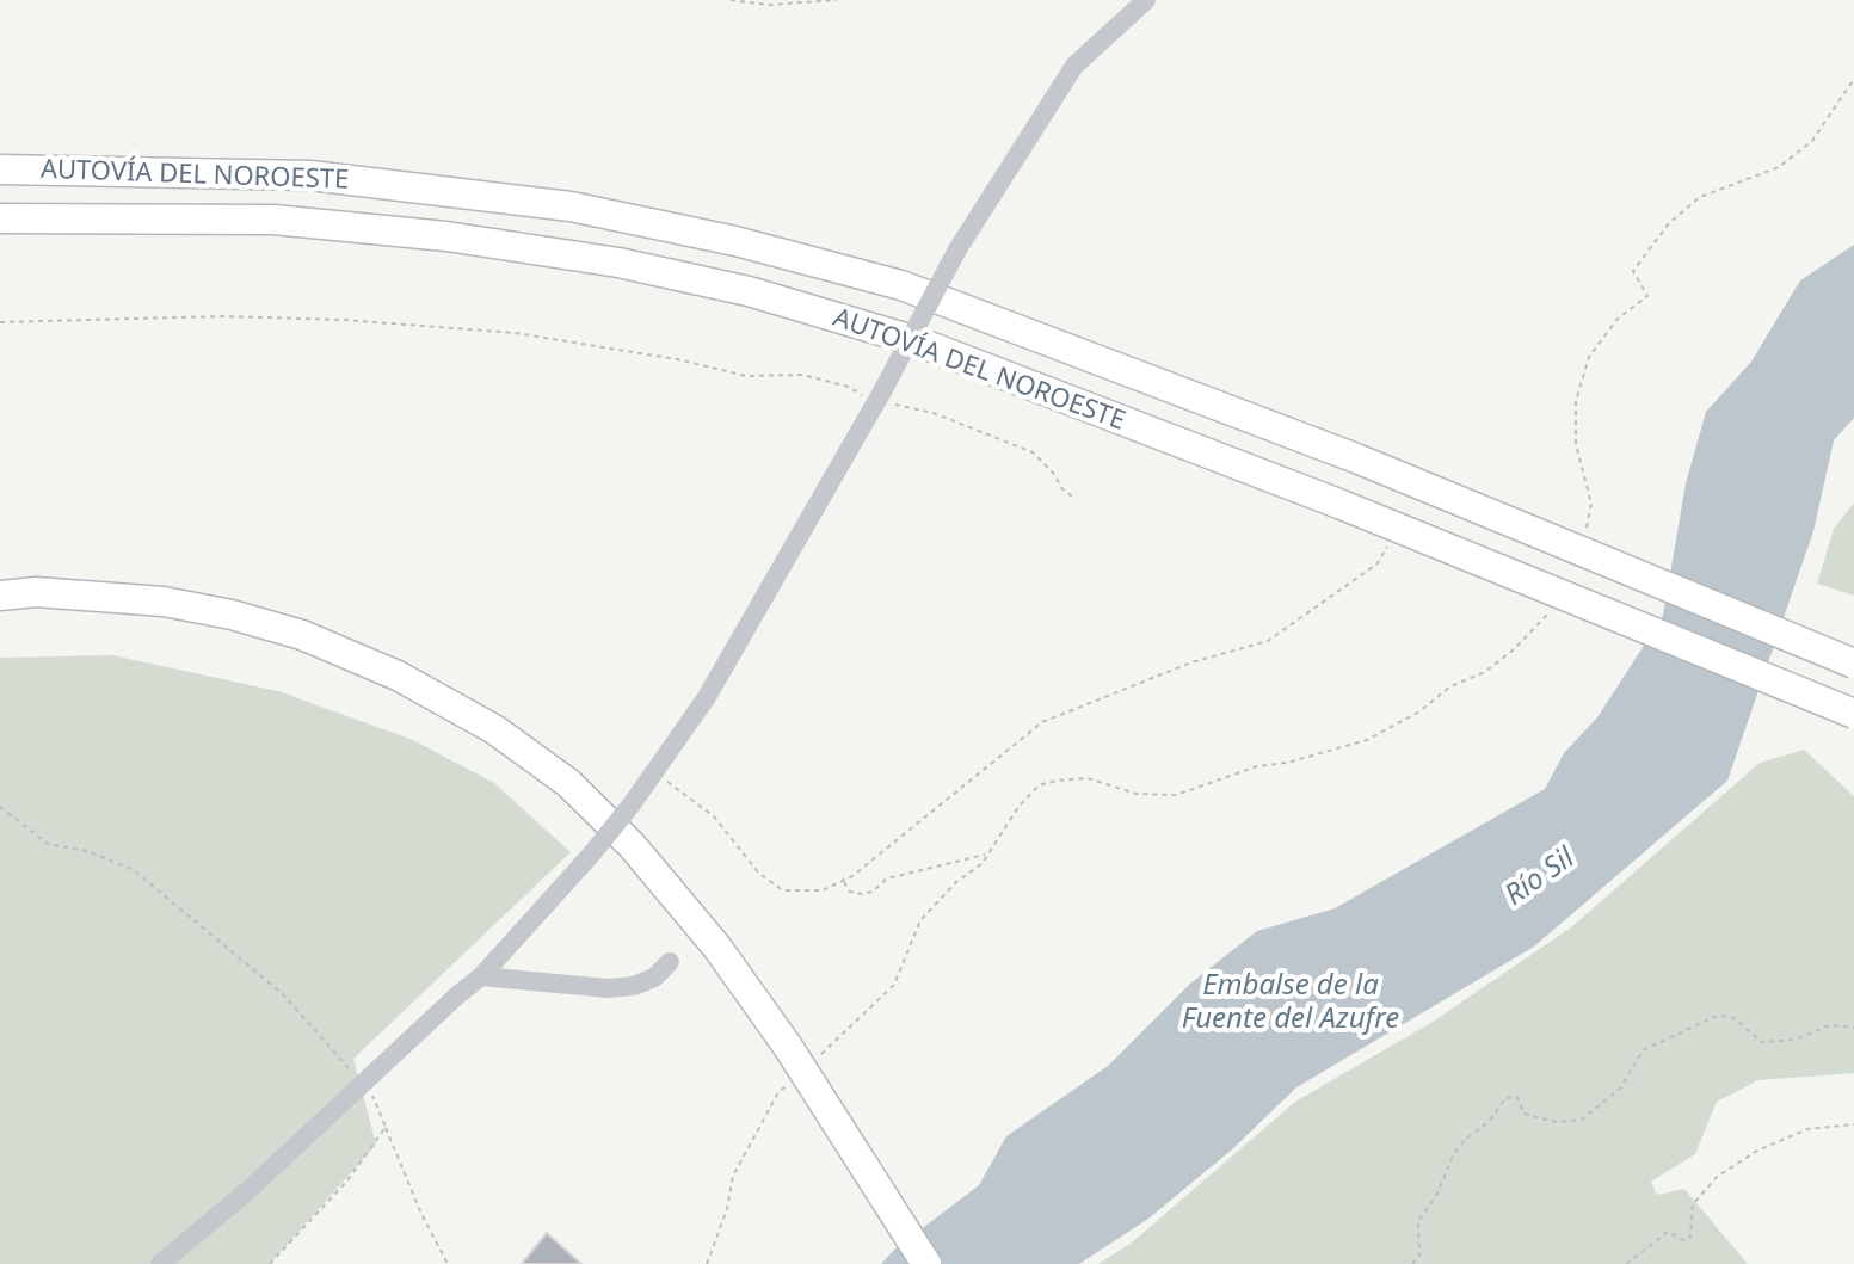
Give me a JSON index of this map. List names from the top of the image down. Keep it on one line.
{"streets":{"highway":["AUTOVÍA DEL NOROESTE"]},"water":["Río Sil","Embalse de la Fuente del Azufre"]}
